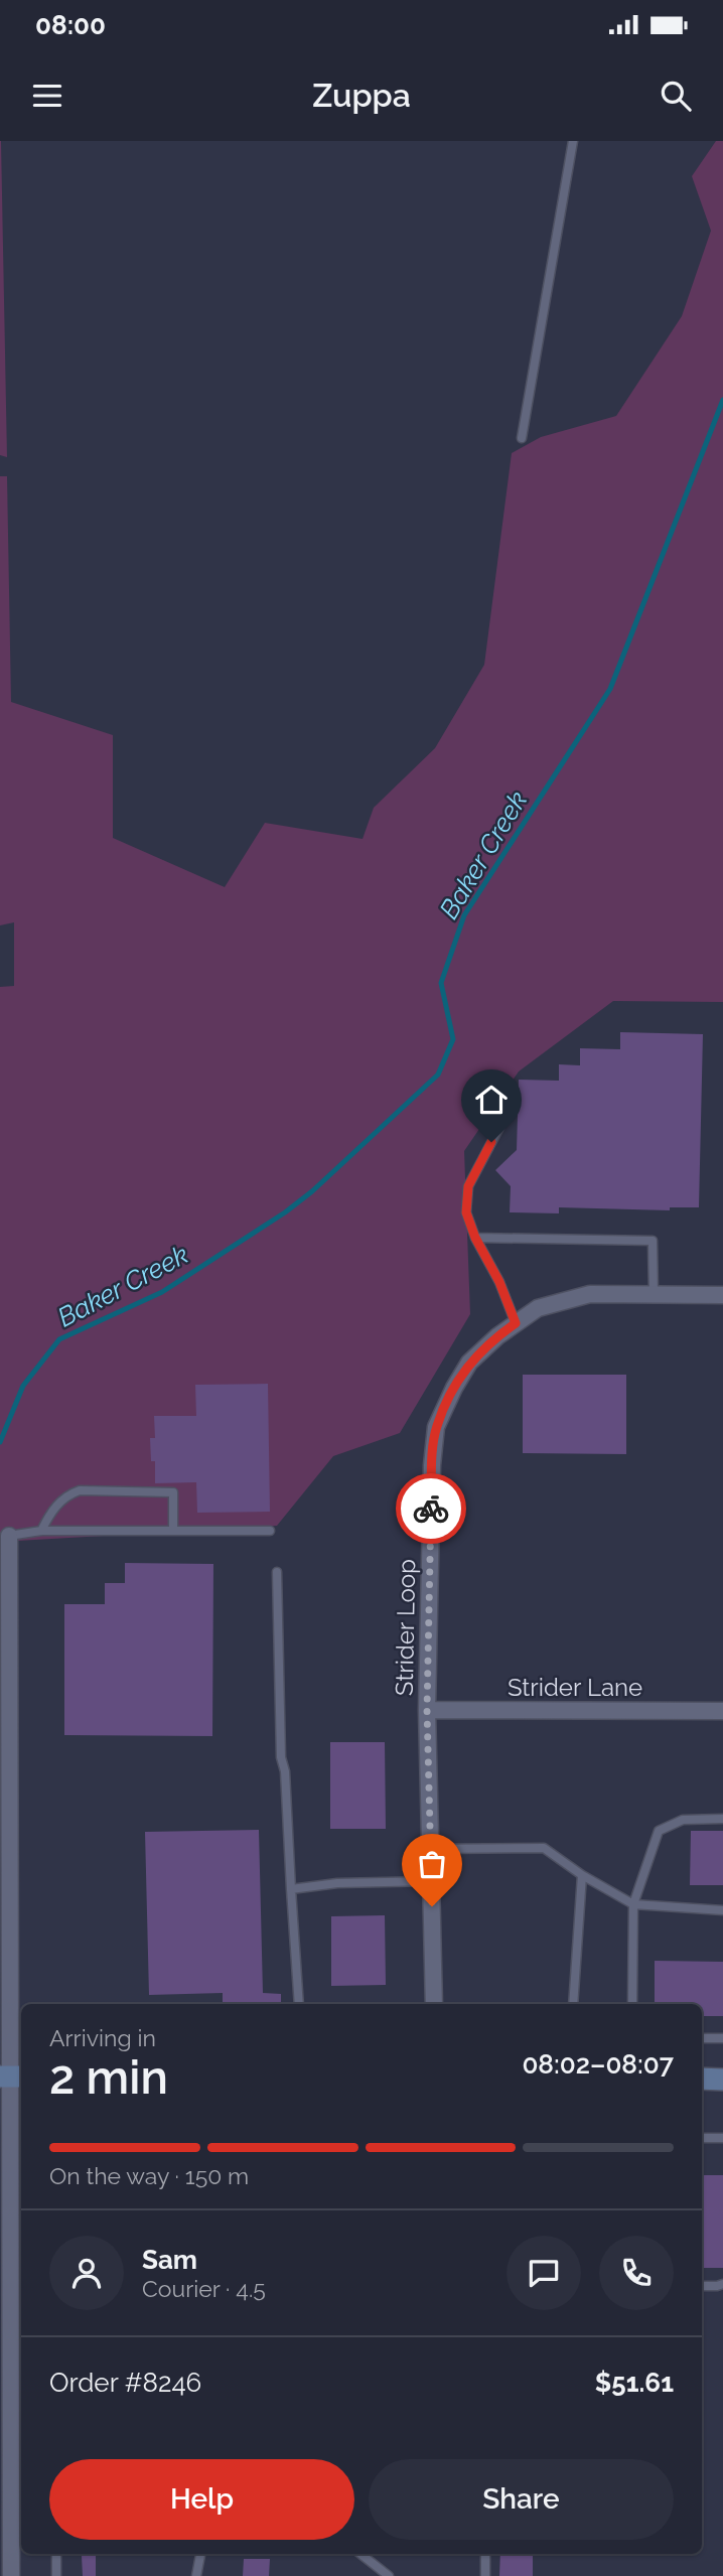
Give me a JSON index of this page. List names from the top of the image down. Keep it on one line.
{"streets":{"street":["Strider Loop","Strider Lane"]},"crossings":[["Strider Loop","Strider Lane"]],"water":["Baker Creek"],"page":{"status":"08:00","header":"Zuppa","heading":["2 min","Arriving in","08:02–08:07"],"panel":["Sam","Courier · 4.5","Order #8246","$51.61"],"bar":"On the way · 150 m","buttons":["Help","Share"]}}
